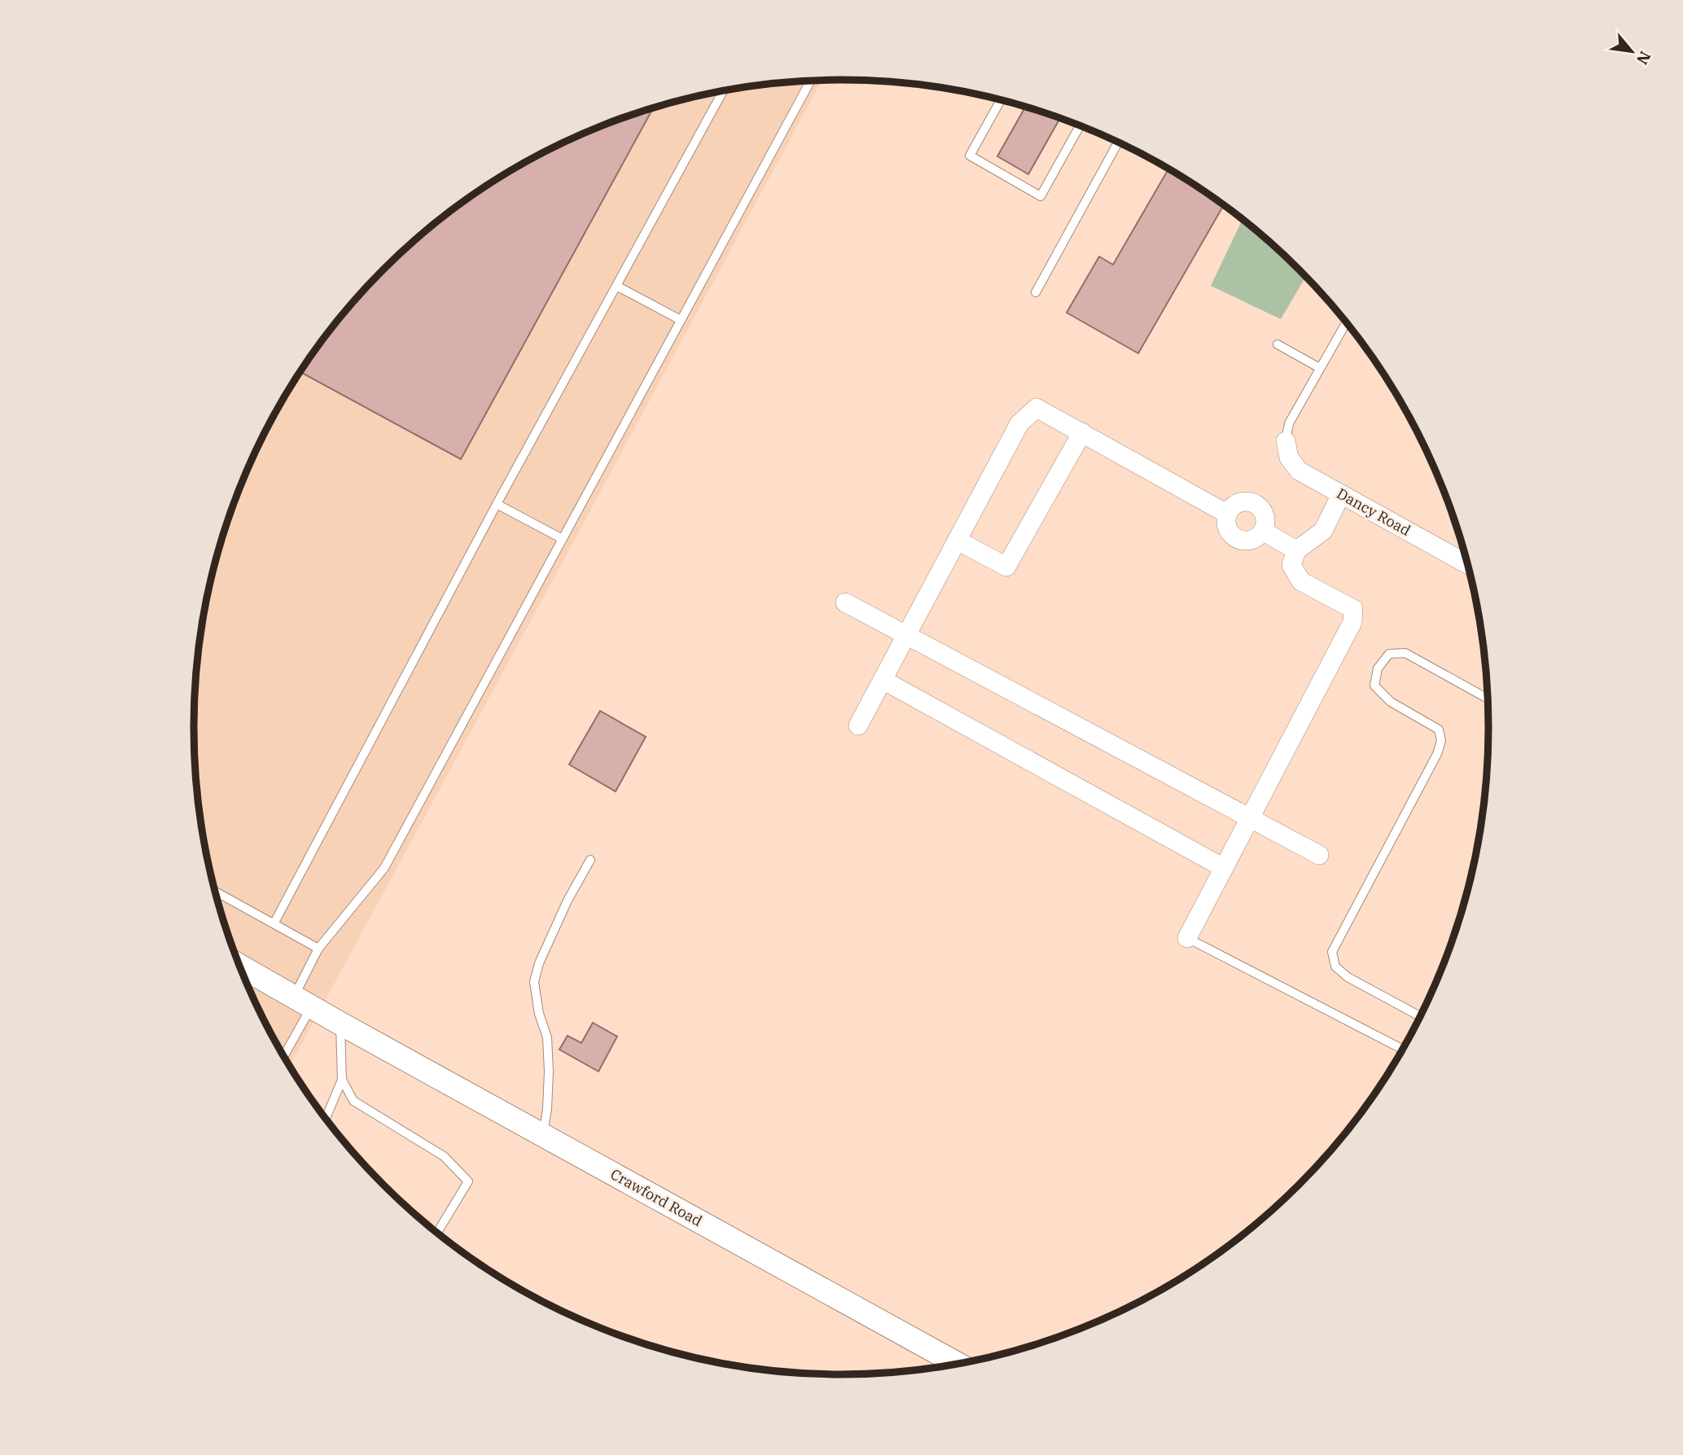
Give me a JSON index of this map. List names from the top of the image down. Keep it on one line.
{"streets":{"street":["Dancy Road","Crawford Road"]},"north":"bottom right"}
